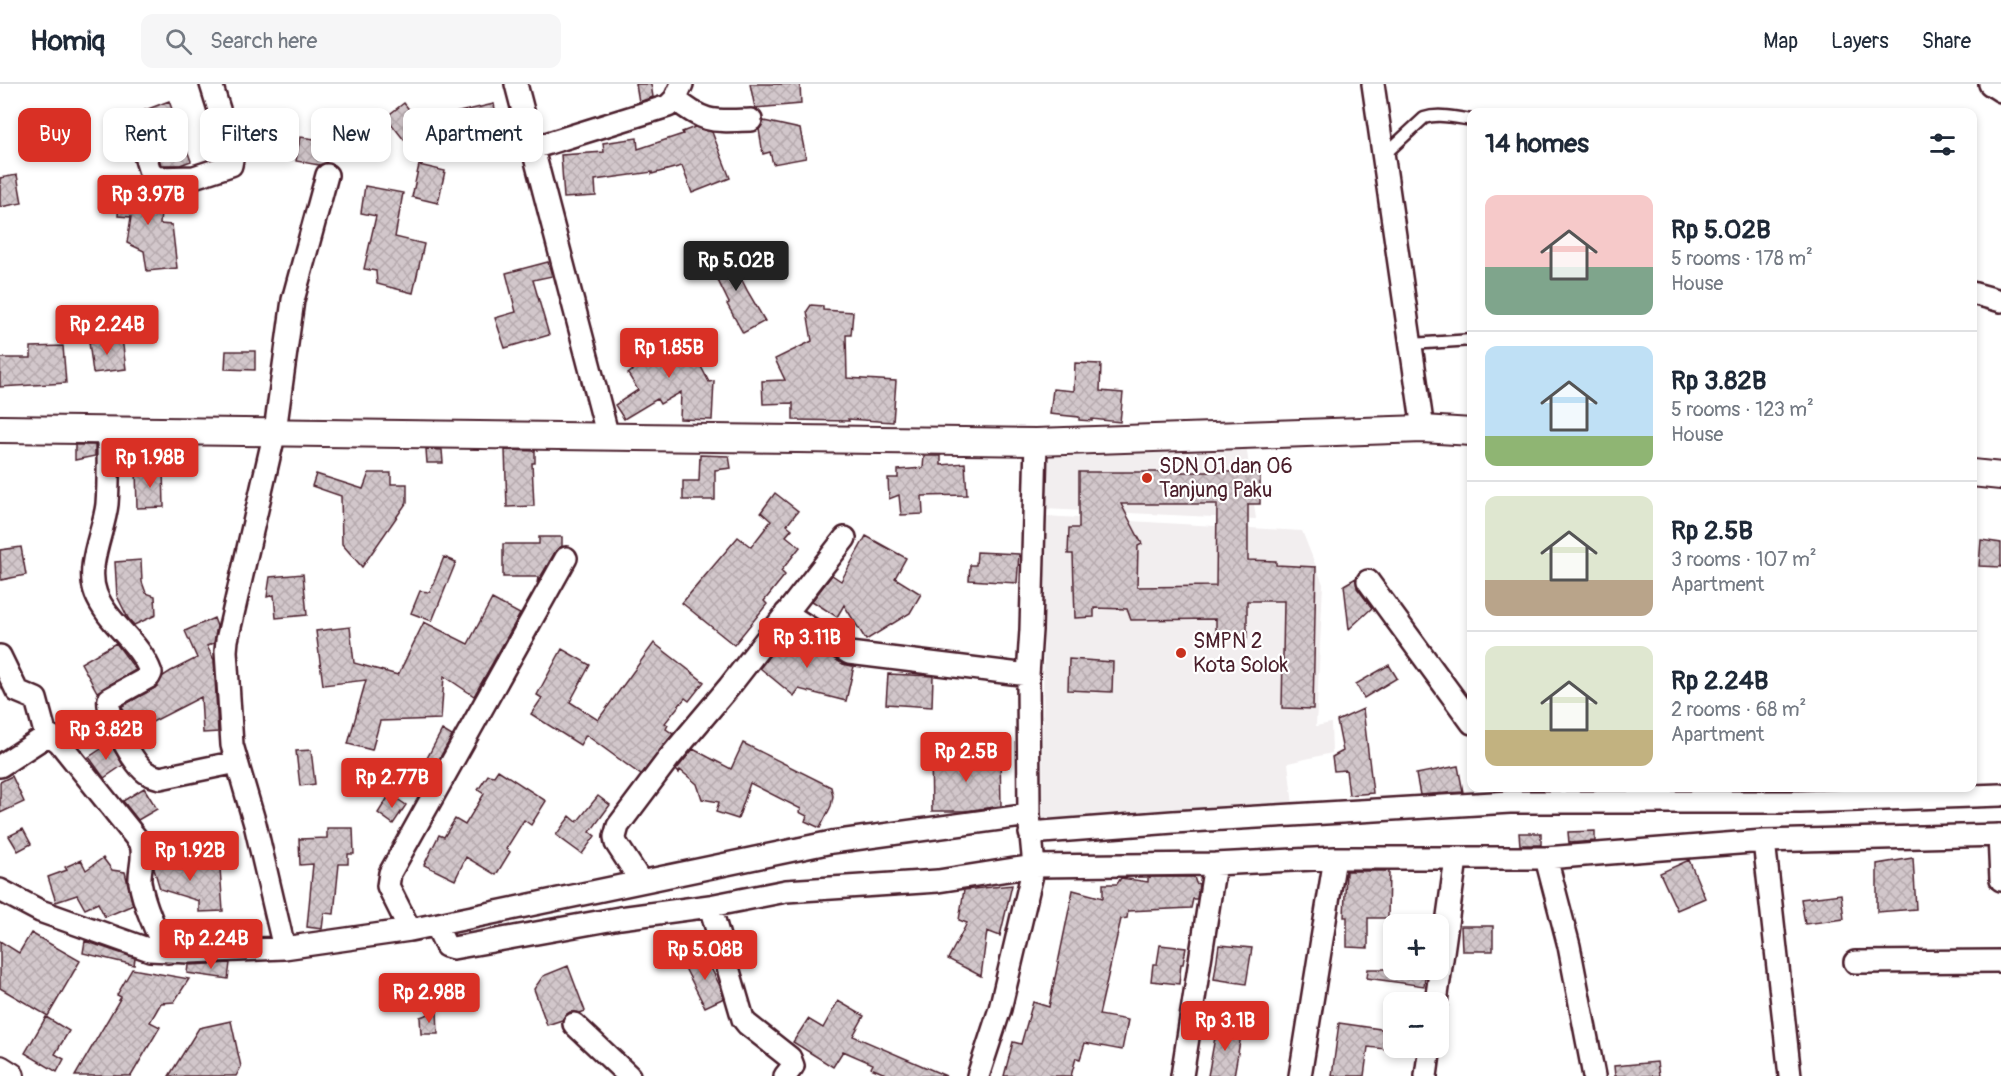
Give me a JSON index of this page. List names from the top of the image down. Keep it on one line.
{"places":["SDN 01 dan 06 Tanjung Paku","SMPN 2 Kota Solok"],"page":{"header":"Homiq","search":"Search here","nav":["Map","Layers","Share"],"chip":["Buy","Rent","Filters","New","Apartment"],"heading":"14 homes","price":["Rp 3.97B","Rp 5.02B","Rp 2.24B","Rp 1.85B","Rp 1.98B","Rp 3.11B","Rp 3.82B","Rp 2.5B","Rp 2.77B","Rp 1.92B","Rp 2.24B","Rp 5.08B","Rp 2.98B","Rp 3.1B"],"list":[{"name":"Rp 5.02B","note":"5 rooms · 178 m² · House"},{"name":"Rp 3.82B","note":"5 rooms · 123 m² · House"},{"name":"Rp 2.5B","note":"3 rooms · 107 m² · Apartment"},{"name":"Rp 2.24B","note":"2 rooms · 68 m² · Apartment"}],"map_buttons":["+","−"]}}
